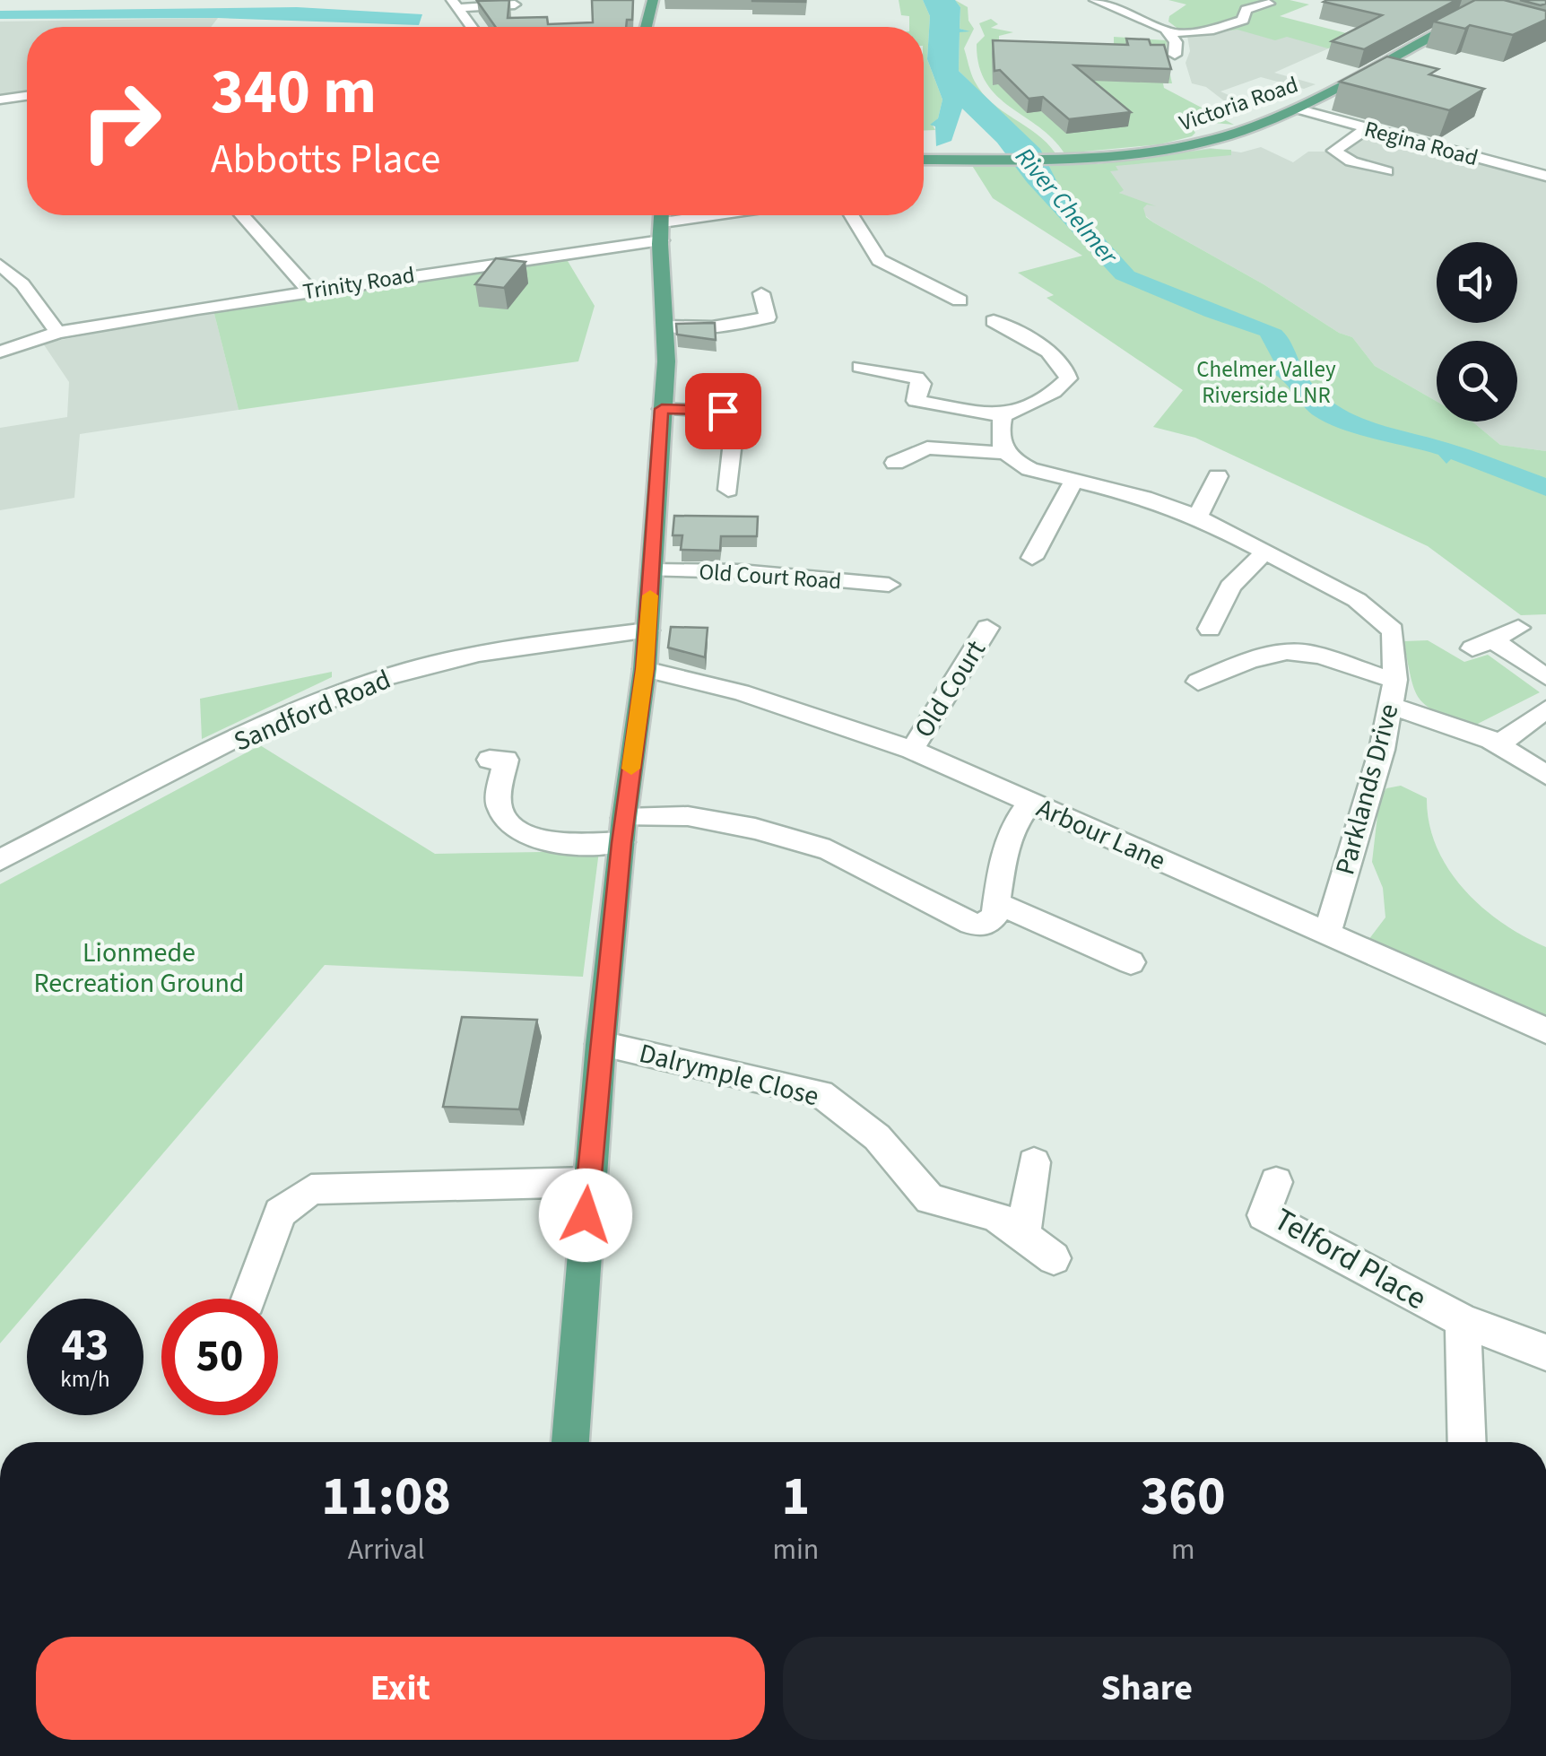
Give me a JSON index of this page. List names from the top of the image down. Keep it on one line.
{"streets":{"main road":["Victoria Road"],"street":["Regina Road","Trinity Road","Old Court Road","Old Court","Sandford Road","Parklands Drive","Arbour Lane","Dalrymple Close","Telford Place"]},"crossings":[["Victoria Road","Regina Road"],["Old Court","Arbour Lane"],["Parklands Drive","Arbour Lane"]],"water":["River Chelmer"],"parks":["Chelmer Valley Riverside LNR","Lionmede Recreation Ground"],"page":{"turn":["340 m","Abbotts Place"],"speed":"43 km/h","limit":"50","eta":["11:08","Arrival","1","min","360","m"],"buttons":["Exit","Share"]}}
